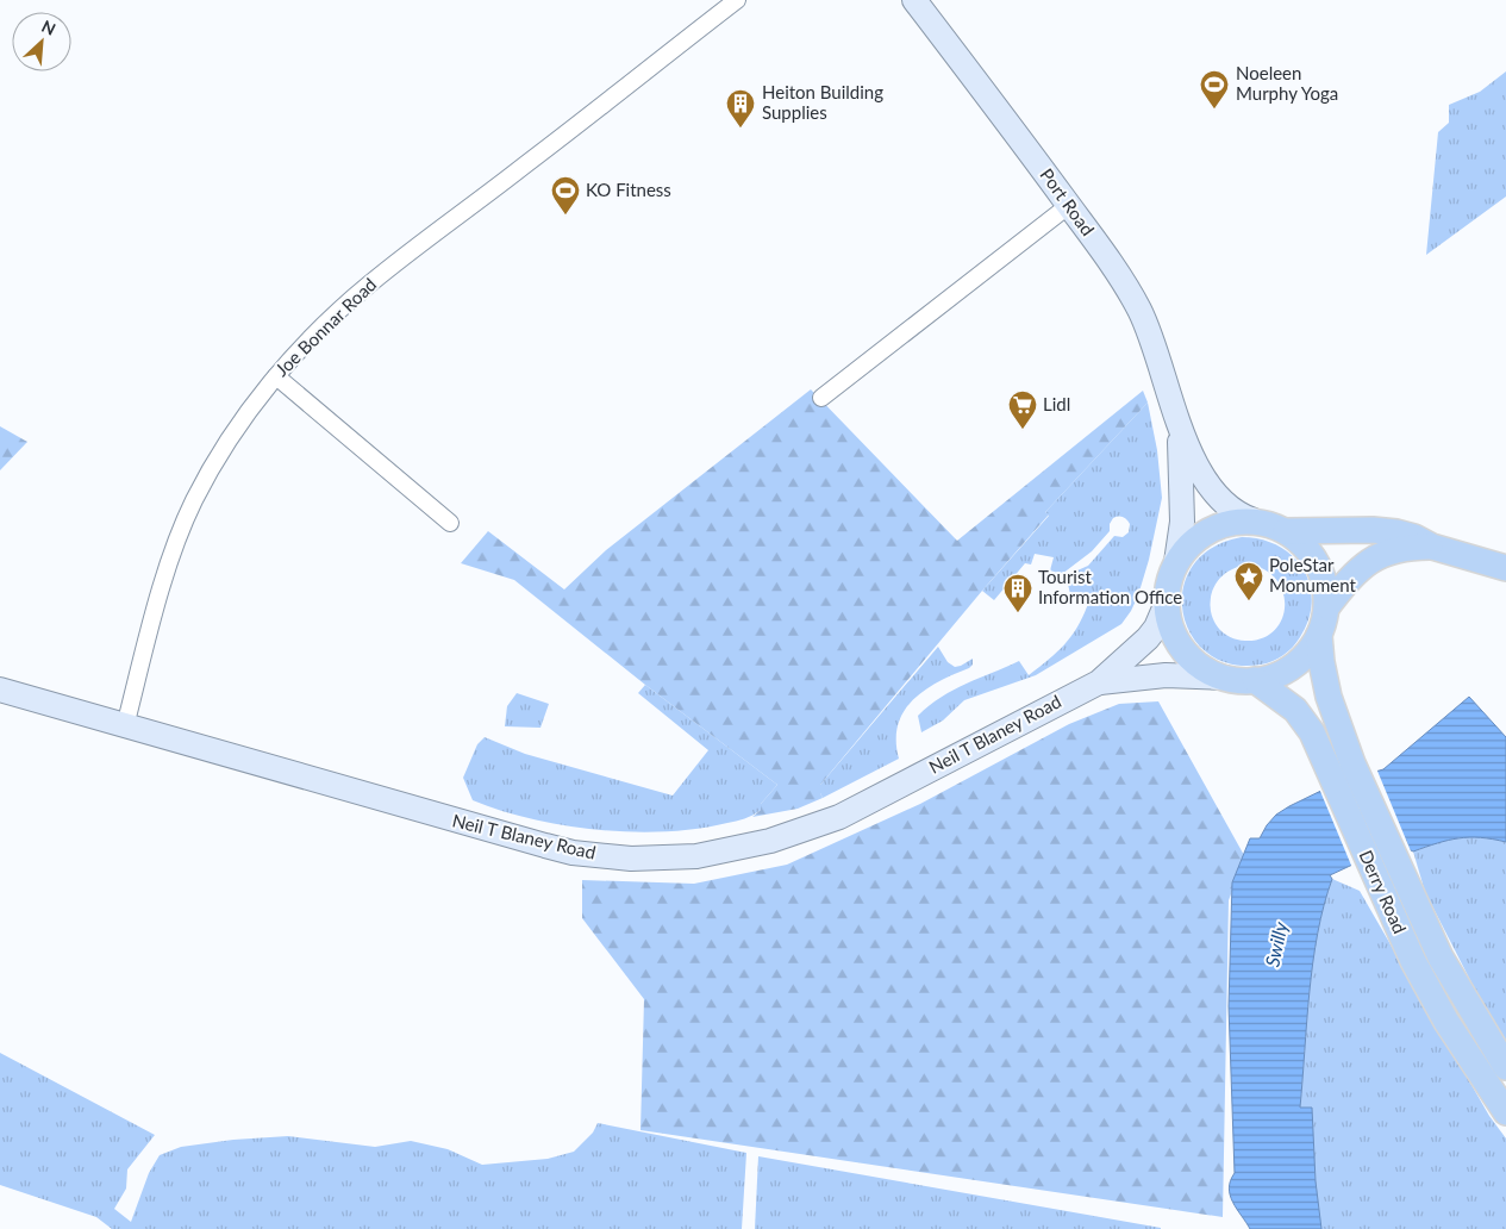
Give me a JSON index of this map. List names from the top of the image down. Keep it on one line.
{"streets":{"main road":["Port Road","Neil T Blaney Road","Derry Road"],"street":["Joe Bonnar Road"]},"crossings":[["Joe Bonnar Road","Neil T Blaney Road"],["Neil T Blaney Road","Derry Road"]],"water":["Swilly"],"places":{"sports":["Noeleen Murphy Yoga","KO Fitness"],"building":["Heiton Building Supplies","Tourist Information Office"],"supermarket":["Lidl"],"place":["PoleStar Monument"]},"north":"top right"}
